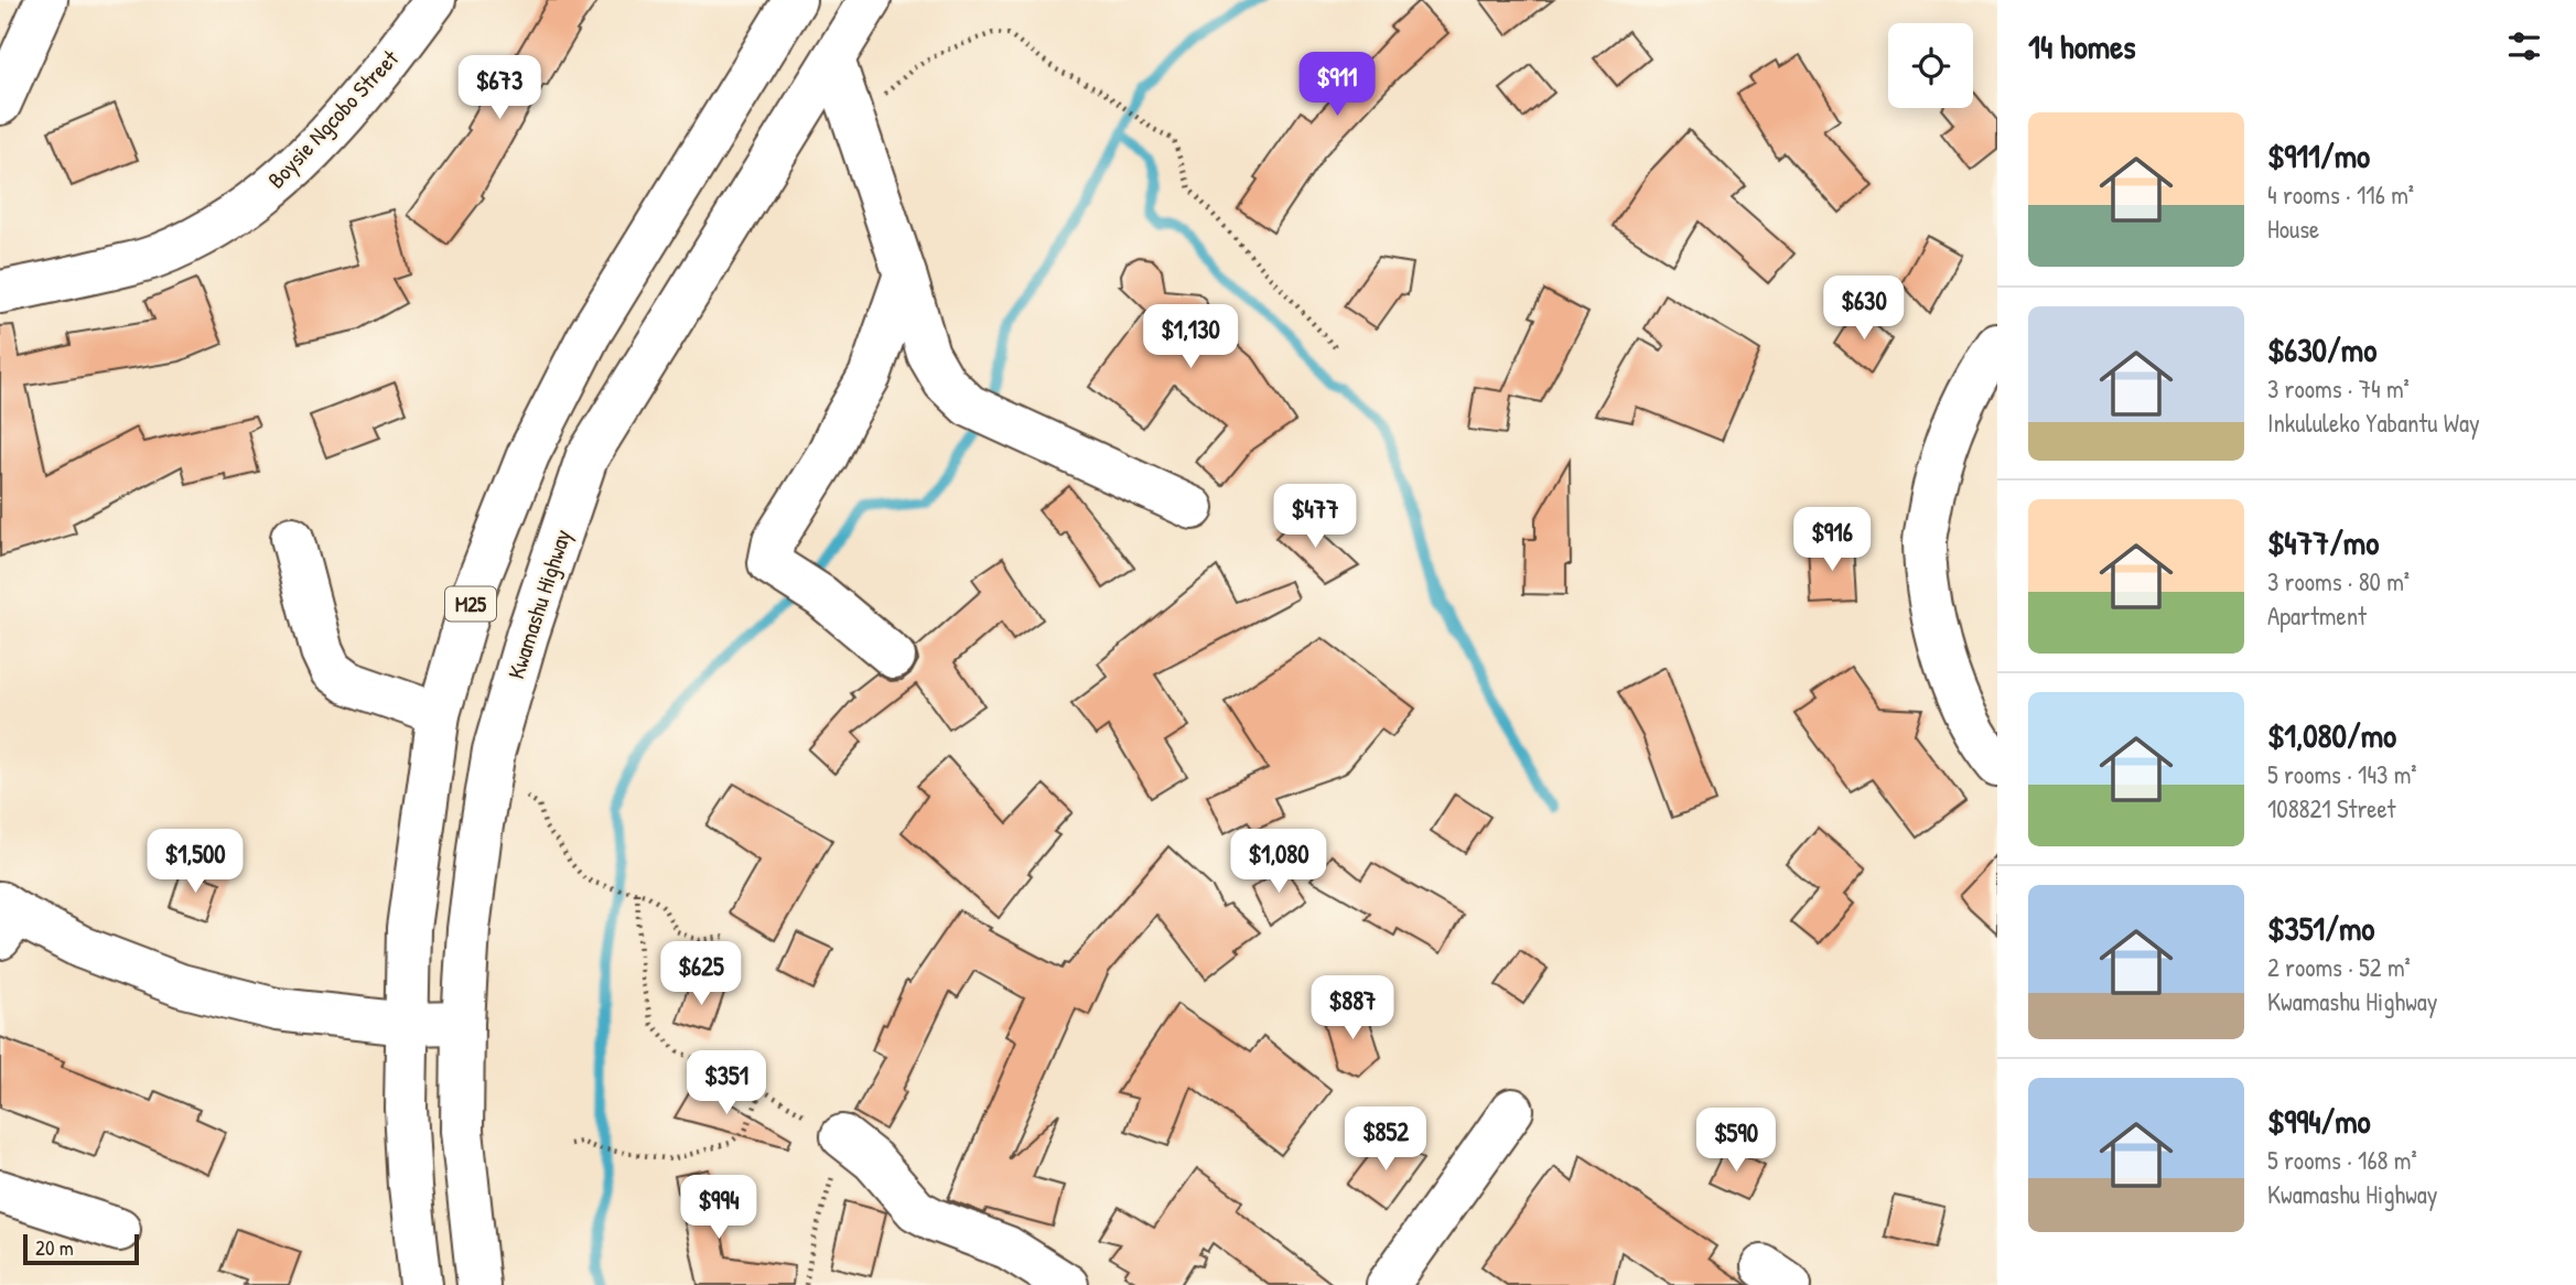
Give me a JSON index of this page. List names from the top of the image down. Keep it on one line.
{"streets":{"street":["Boysie Ngcobo Street","M25","Kwamashu Highway"]},"scale_bar":"20 m","page":{"heading":"14 homes","price":["$911","$673","$630","$1,130","$477","$916","$1,500","$1,080","$625","$887","$351","$852","$590","$994"],"list":[{"name":"$911/mo","note":"4 rooms · 116 m² · House"},{"name":"$630/mo","note":"3 rooms · 74 m² · Inkululeko Yabantu Way"},{"name":"$477/mo","note":"3 rooms · 80 m² · Apartment"},{"name":"$1,080/mo","note":"5 rooms · 143 m² · 108821 Street"},{"name":"$351/mo","note":"2 rooms · 52 m² · Kwamashu Highway"},{"name":"$994/mo","note":"5 rooms · 168 m² · Kwamashu Highway"}],"scale":"20 m"}}
